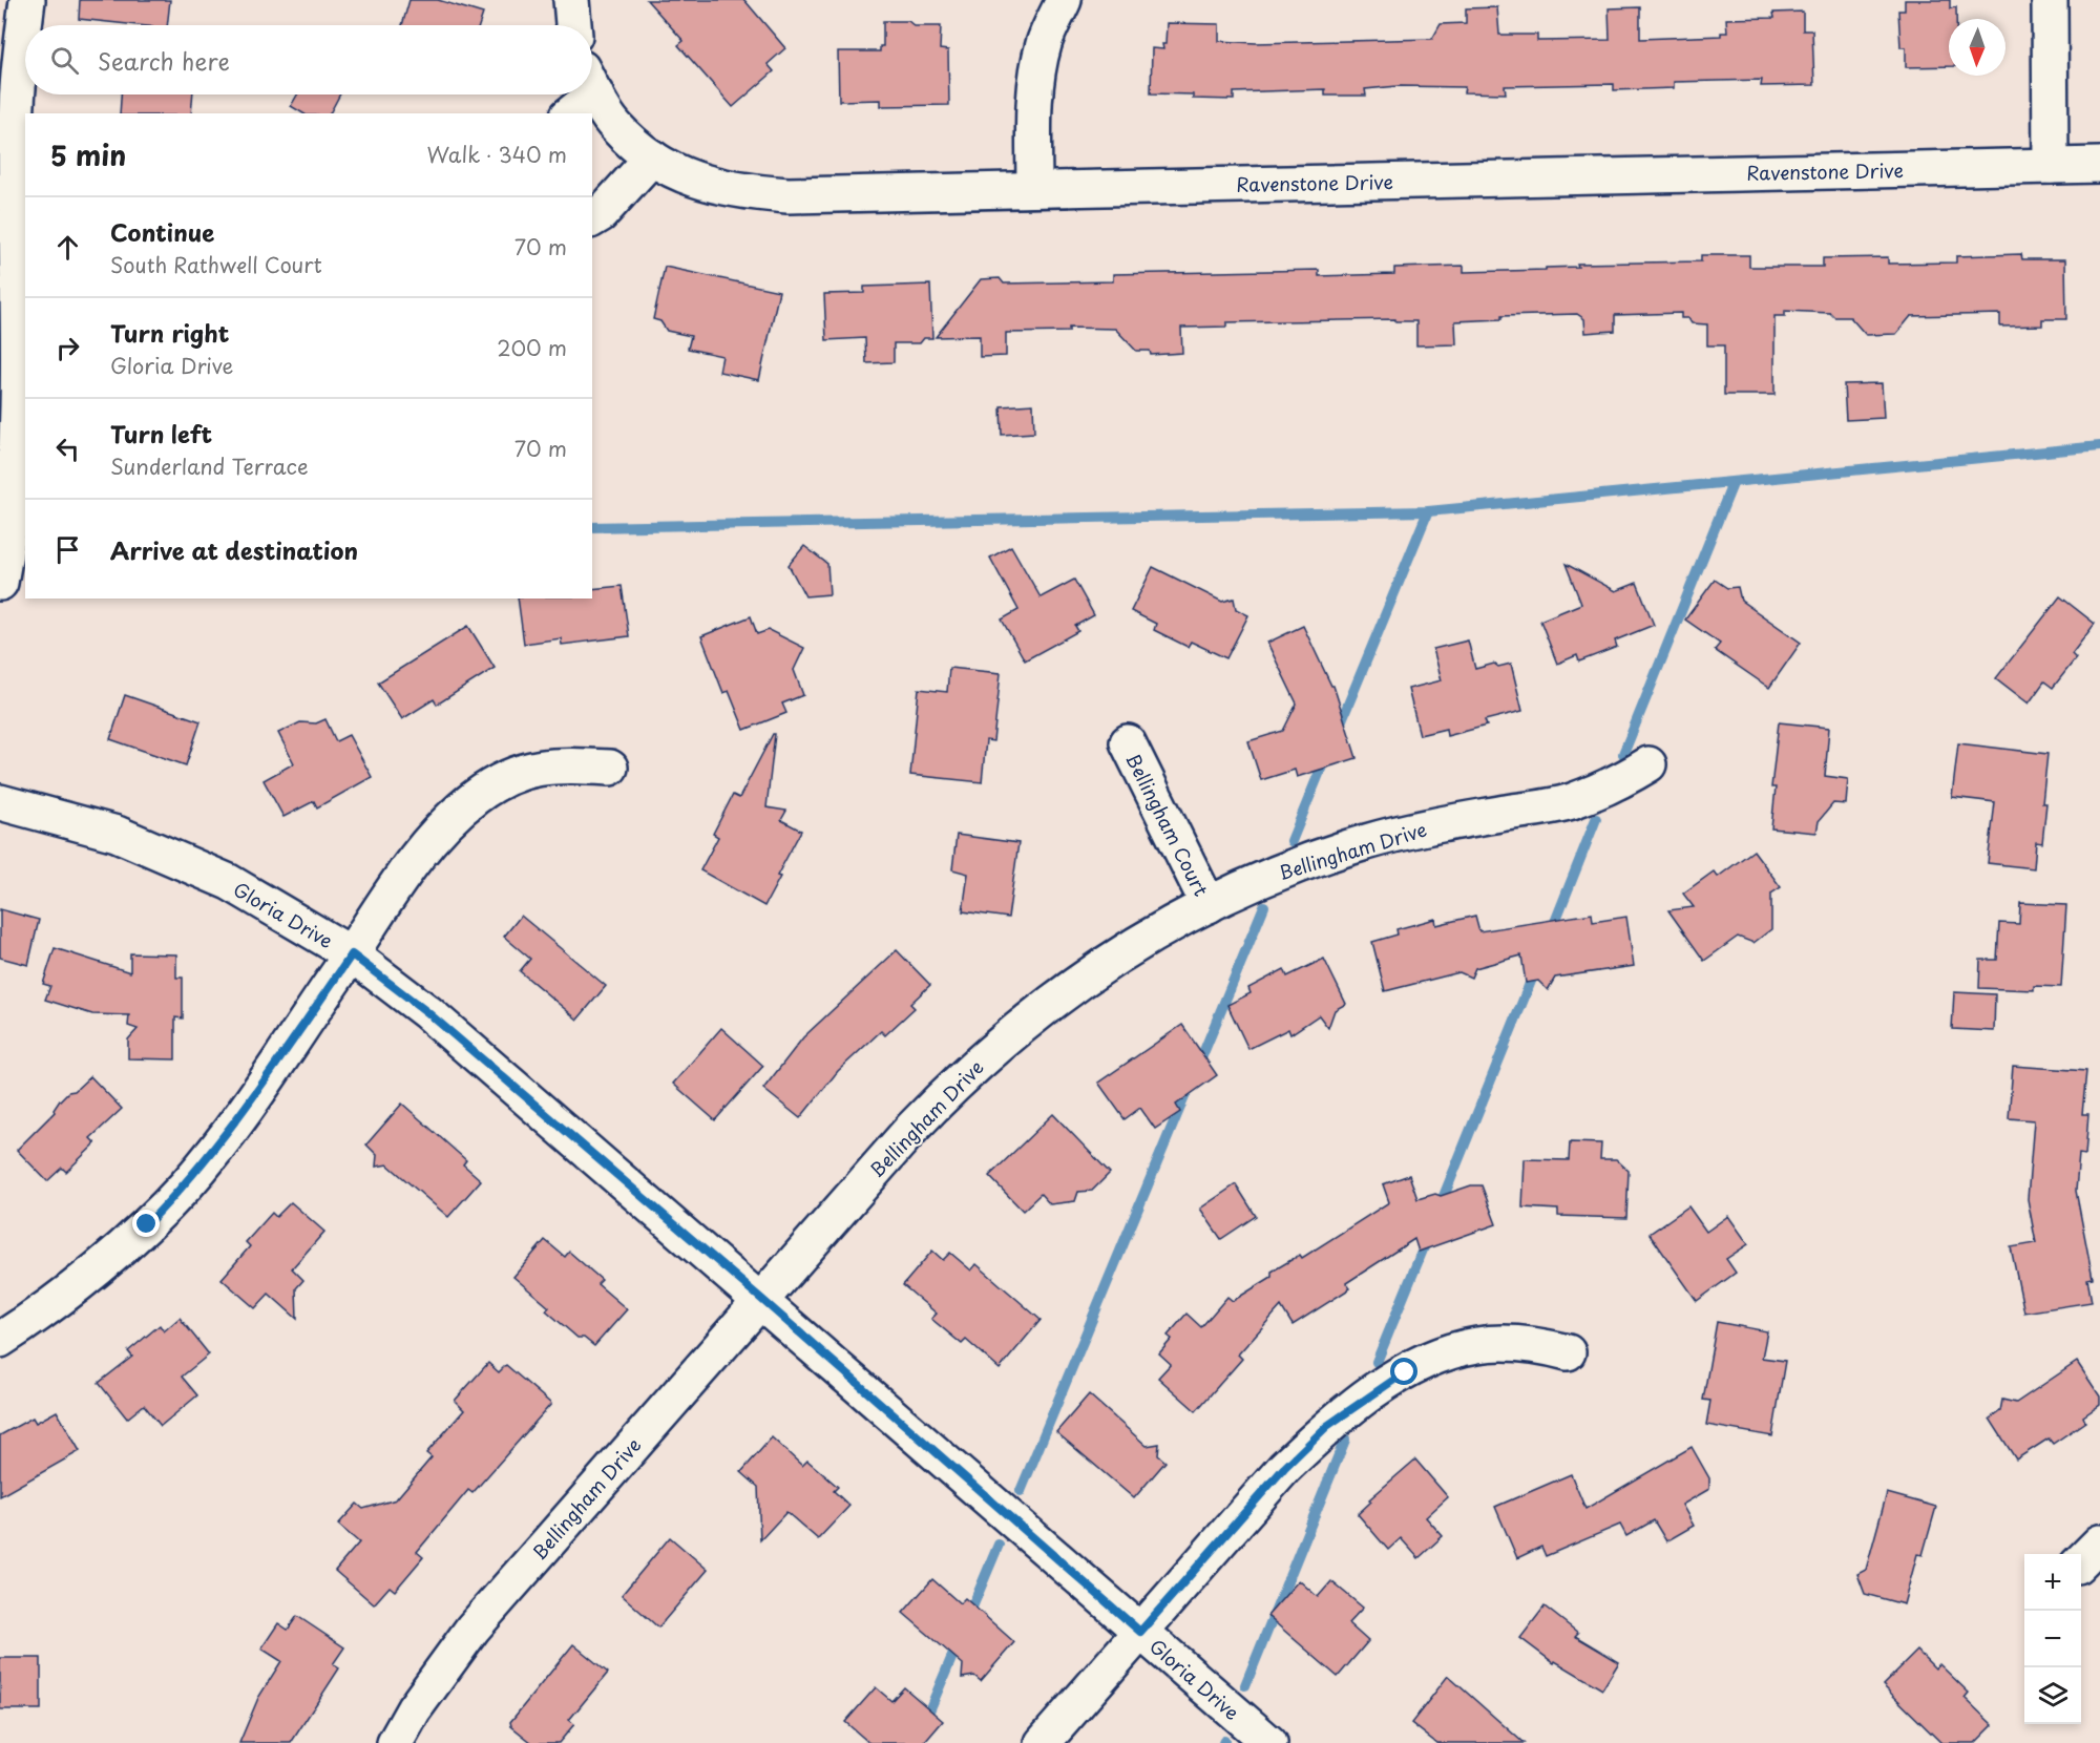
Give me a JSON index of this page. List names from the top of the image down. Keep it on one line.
{"streets":{"street":["Ravenstone Drive","Bellingham Court","Bellingham Drive","Gloria Drive"]},"crossings":[["Bellingham Court","Bellingham Drive"],["Bellingham Drive","Gloria Drive"]],"north":"bottom","page":{"search":"Search here","heading":["5 min","Walk · 340 m"],"list":[["Continue","South Rathwell Court","70 m"],["Turn right","Gloria Drive","200 m"],["Turn left","Sunderland Terrace","70 m"],"Arrive at destination"],"map_buttons":["+","−"]}}
